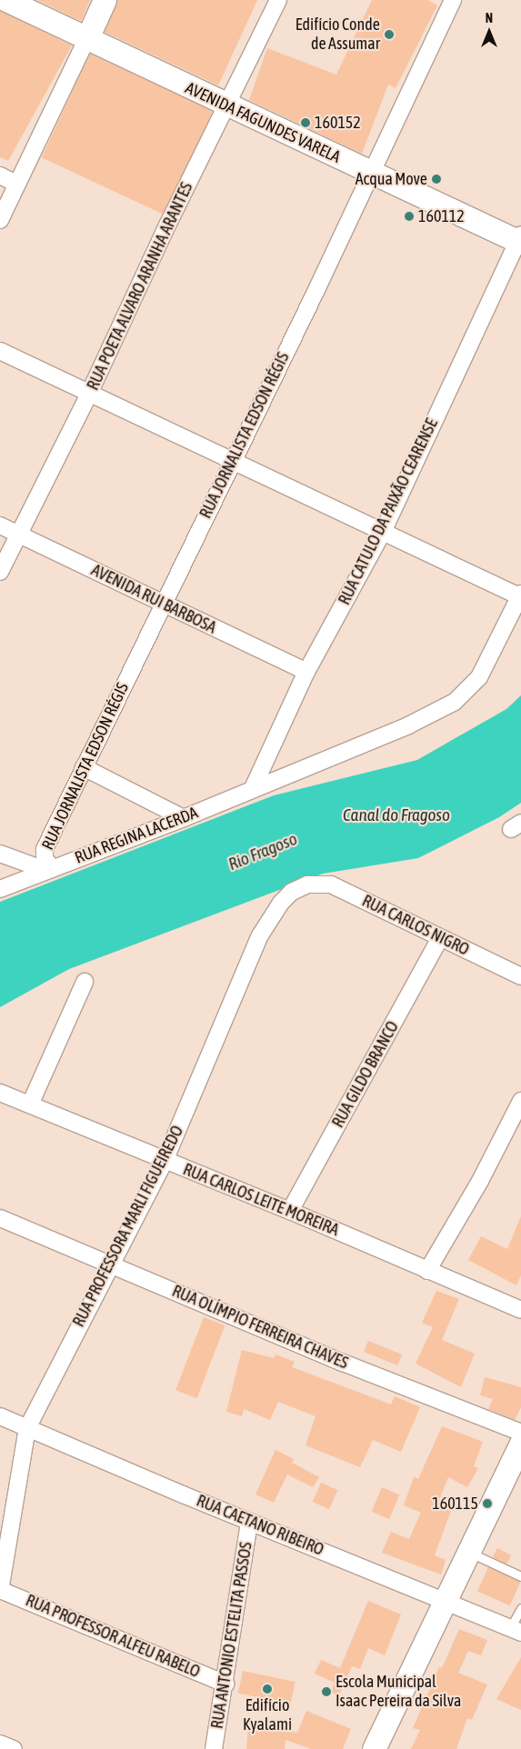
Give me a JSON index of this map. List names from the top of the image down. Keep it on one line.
{"streets":{"main road":["AVENIDA FAGUNDES VARELA"],"street":["RUA POETA ALVARO ARANHA ARANTES","RUA JORNALISTA EDSON RÉGIS","RUA CATULO DA PAIXÃO CEARENSE","AVENIDA RUI BARBOSA","RUA REGINA LACERDA","RUA CARLOS NIGRO","RUA GILDO BRANCO","RUA CARLOS LEITE MOREIRA","RUA PROFESSORA MARLI FIGUEIREDO","RUA OLÍMPIO FERREIRA CHAVES","RUA CAETANO RIBEIRO","RUA ANTONIO ESTELITA PASSOS","RUA PROFESSOR ALFEU RABELO"]},"crossings":[["AVENIDA FAGUNDES VARELA","RUA POETA ALVARO ARANHA ARANTES"],["AVENIDA FAGUNDES VARELA","RUA JORNALISTA EDSON RÉGIS"],["AVENIDA FAGUNDES VARELA","RUA CATULO DA PAIXÃO CEARENSE"],["RUA POETA ALVARO ARANHA ARANTES","AVENIDA RUI BARBOSA"],["RUA JORNALISTA EDSON RÉGIS","AVENIDA RUI BARBOSA"],["RUA JORNALISTA EDSON RÉGIS","RUA REGINA LACERDA"],["RUA CATULO DA PAIXÃO CEARENSE","AVENIDA RUI BARBOSA"],["RUA CATULO DA PAIXÃO CEARENSE","RUA REGINA LACERDA"],["RUA CARLOS NIGRO","RUA GILDO BRANCO"],["RUA CARLOS NIGRO","RUA PROFESSORA MARLI FIGUEIREDO"],["RUA GILDO BRANCO","RUA CARLOS LEITE MOREIRA"],["RUA CARLOS LEITE MOREIRA","RUA PROFESSORA MARLI FIGUEIREDO"],["RUA PROFESSORA MARLI FIGUEIREDO","RUA OLÍMPIO FERREIRA CHAVES"],["RUA PROFESSORA MARLI FIGUEIREDO","RUA CAETANO RIBEIRO"],["RUA PROFESSORA MARLI FIGUEIREDO","RUA PROFESSOR ALFEU RABELO"],["RUA CAETANO RIBEIRO","RUA ANTONIO ESTELITA PASSOS"],["RUA ANTONIO ESTELITA PASSOS","RUA PROFESSOR ALFEU RABELO"]],"water":["Canal do Fragoso","Rio Fragoso"],"places":["Edifício Conde de Assumar","160152","Acqua Move","160112","160115","Edifício Kyalami","Escola Municipal Isaac Pereira da Silva"],"north":"top"}
